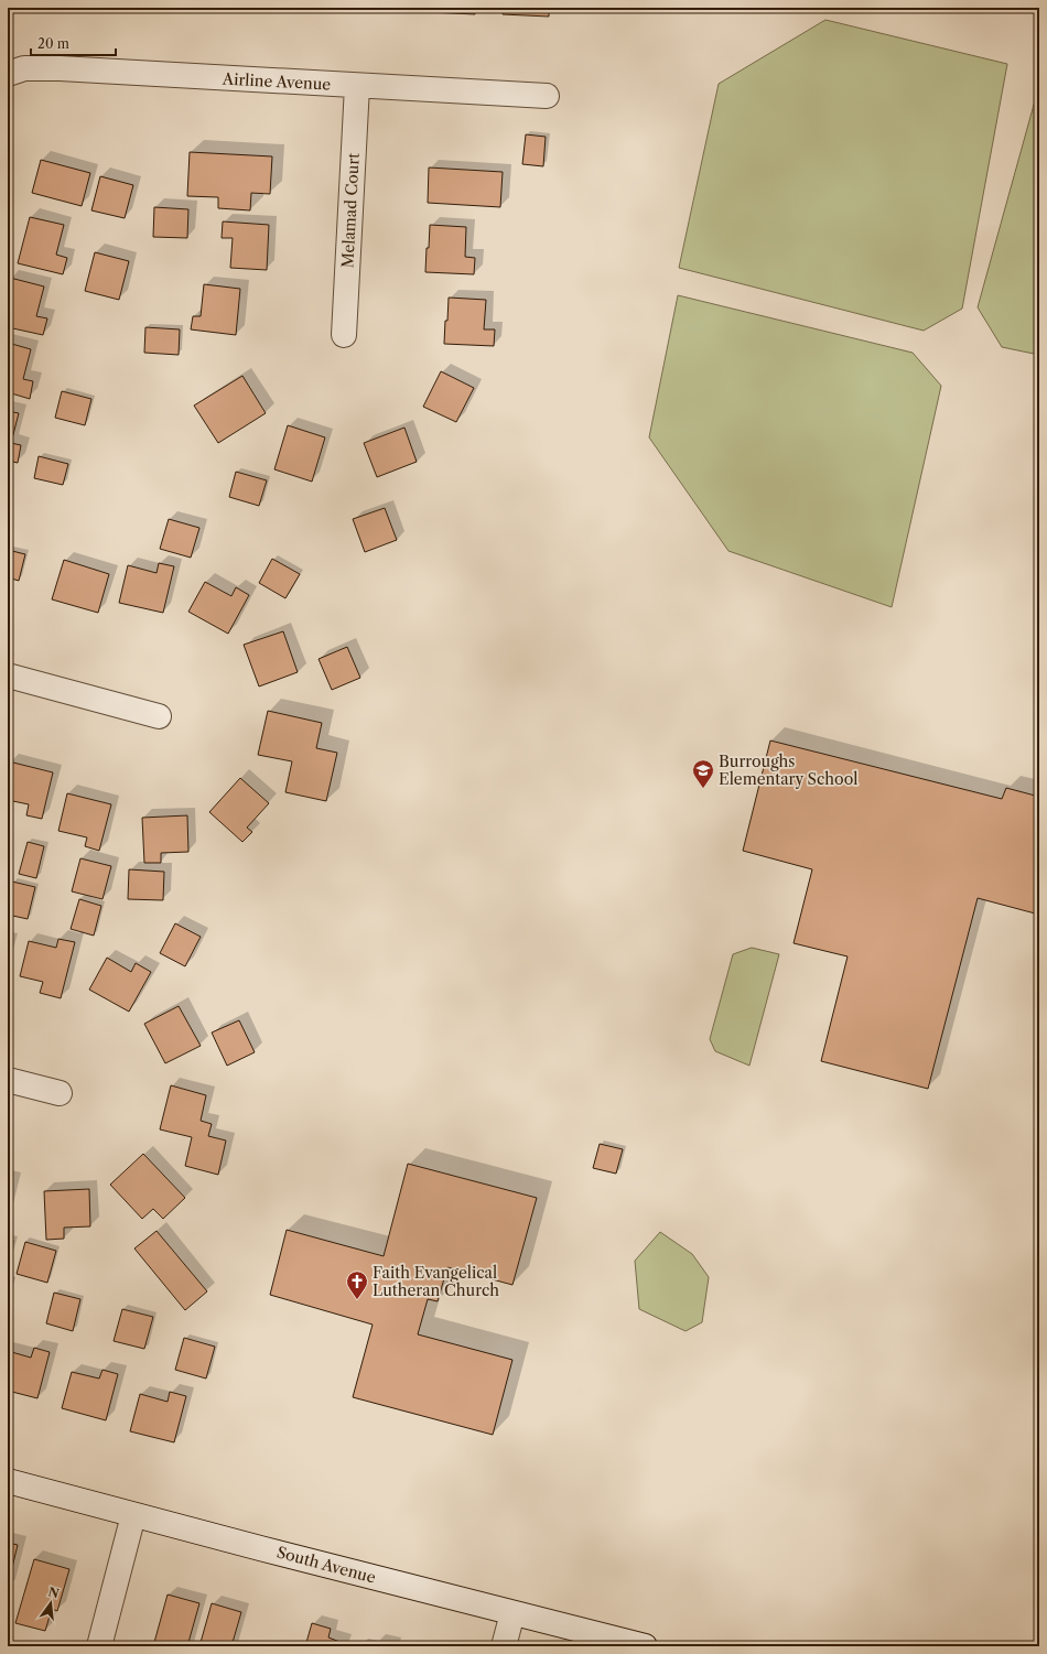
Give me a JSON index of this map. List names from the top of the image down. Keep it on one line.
{"streets":{"street":["Airline Avenue","Melamad Court","South Avenue"]},"crossings":[["Airline Avenue","Melamad Court"]],"places":{"school or university":["Burroughs Elementary School"],"church":["Faith Evangelical Lutheran Church"]},"scale_bar":"20 m","north":"top"}
